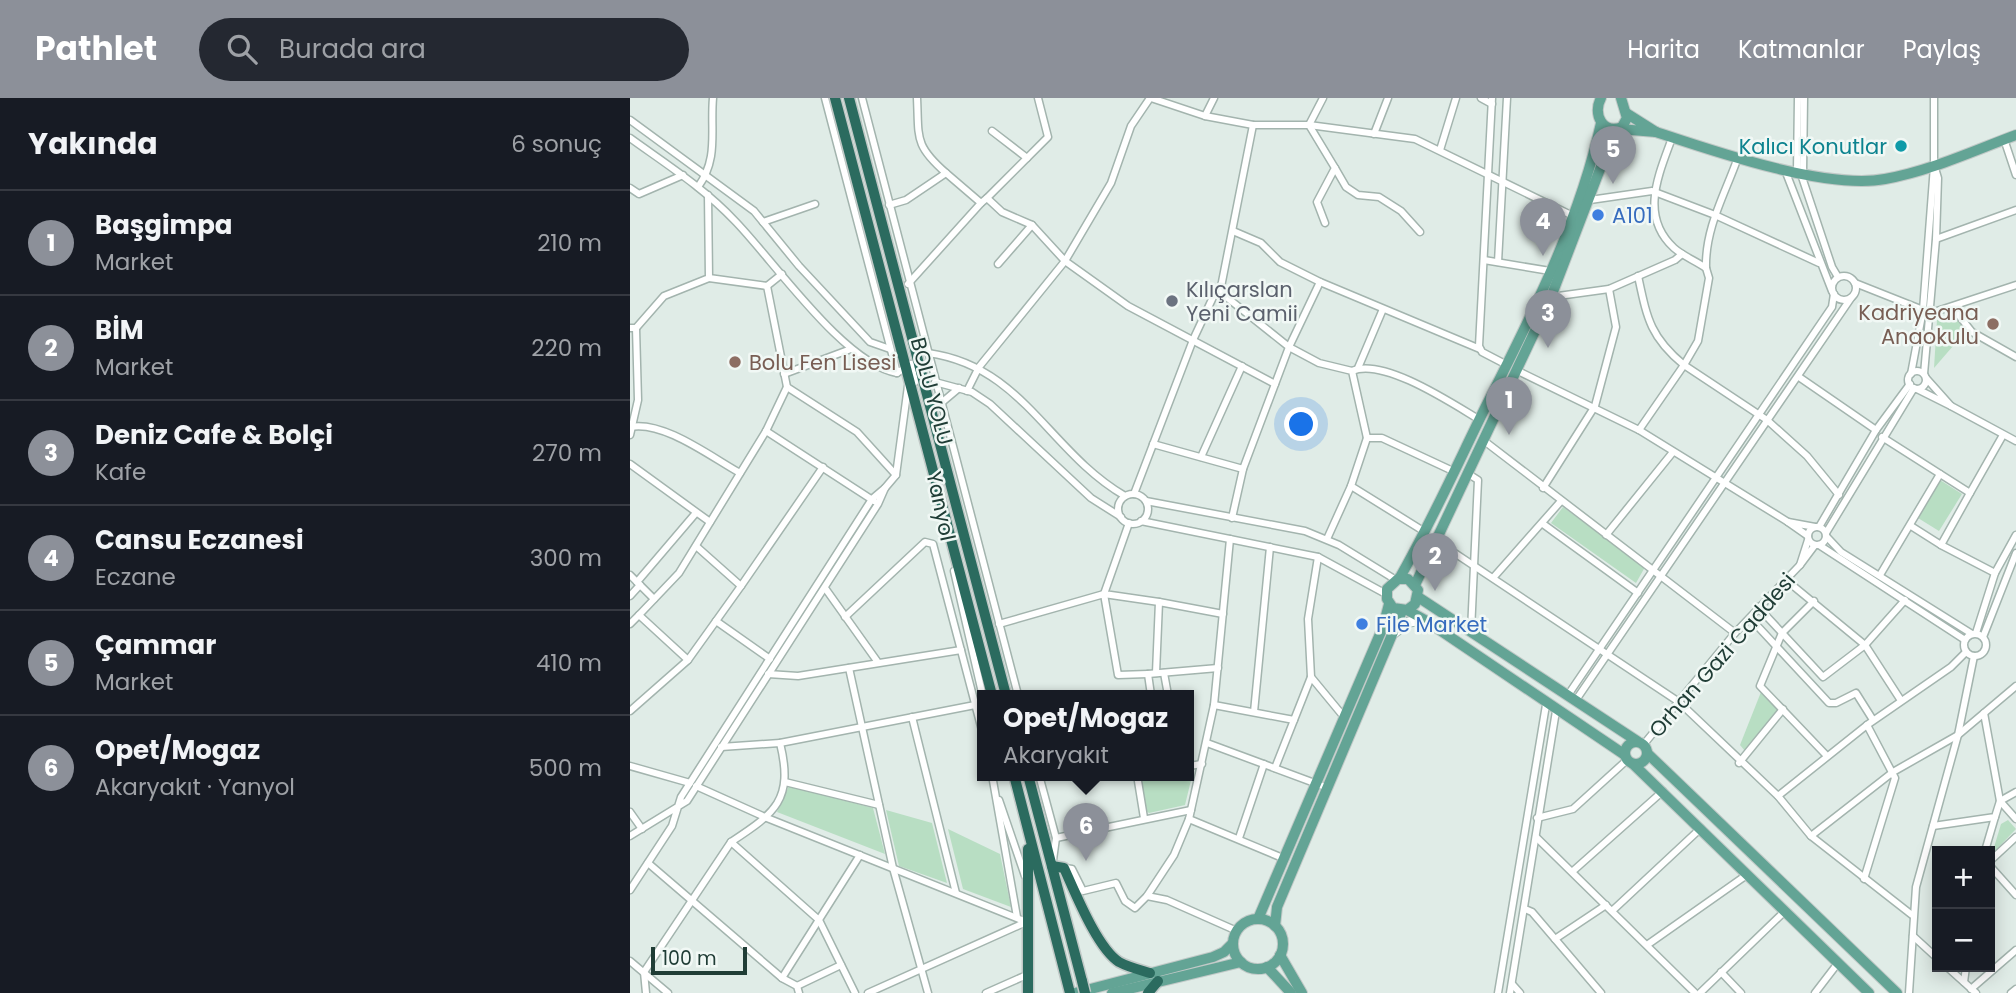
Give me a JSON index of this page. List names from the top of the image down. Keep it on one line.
{"streets":{"highway":["BOLU YOLU"],"street":["Yanyol","Orhan Gazi Caddesi"]},"places":["Kalıcı Konutlar","A101","Kılıçarslan Yeni Camii","Kadriyeana Anaokulu","Bolu Fen Lisesi","File Market"],"scale_bar":"100 m","page":{"header":"Pathlet","search":"Burada ara","nav":["Harita","Katmanlar","Paylaş"],"heading":["Yakında","6 sonuç"],"pins":["5","4","3","1","2","6"],"list":[{"mark":"1","name":"Başgimpa","note":"Market","value":"210 m"},{"mark":"2","name":"BİM","note":"Market","value":"220 m"},{"mark":"3","name":"Deniz Cafe & Bolçi","note":"Kafe","value":"270 m"},{"mark":"4","name":"Cansu Eczanesi","note":"Eczane","value":"300 m"},{"mark":"5","name":"Çammar","note":"Market","value":"410 m"},{"mark":"6","name":"Opet/Mogaz","note":"Akaryakıt · Yanyol","value":"500 m"}],"popup":["Opet/Mogaz","Akaryakıt"],"map_buttons":["+","−"],"scale":"100 m"}}
